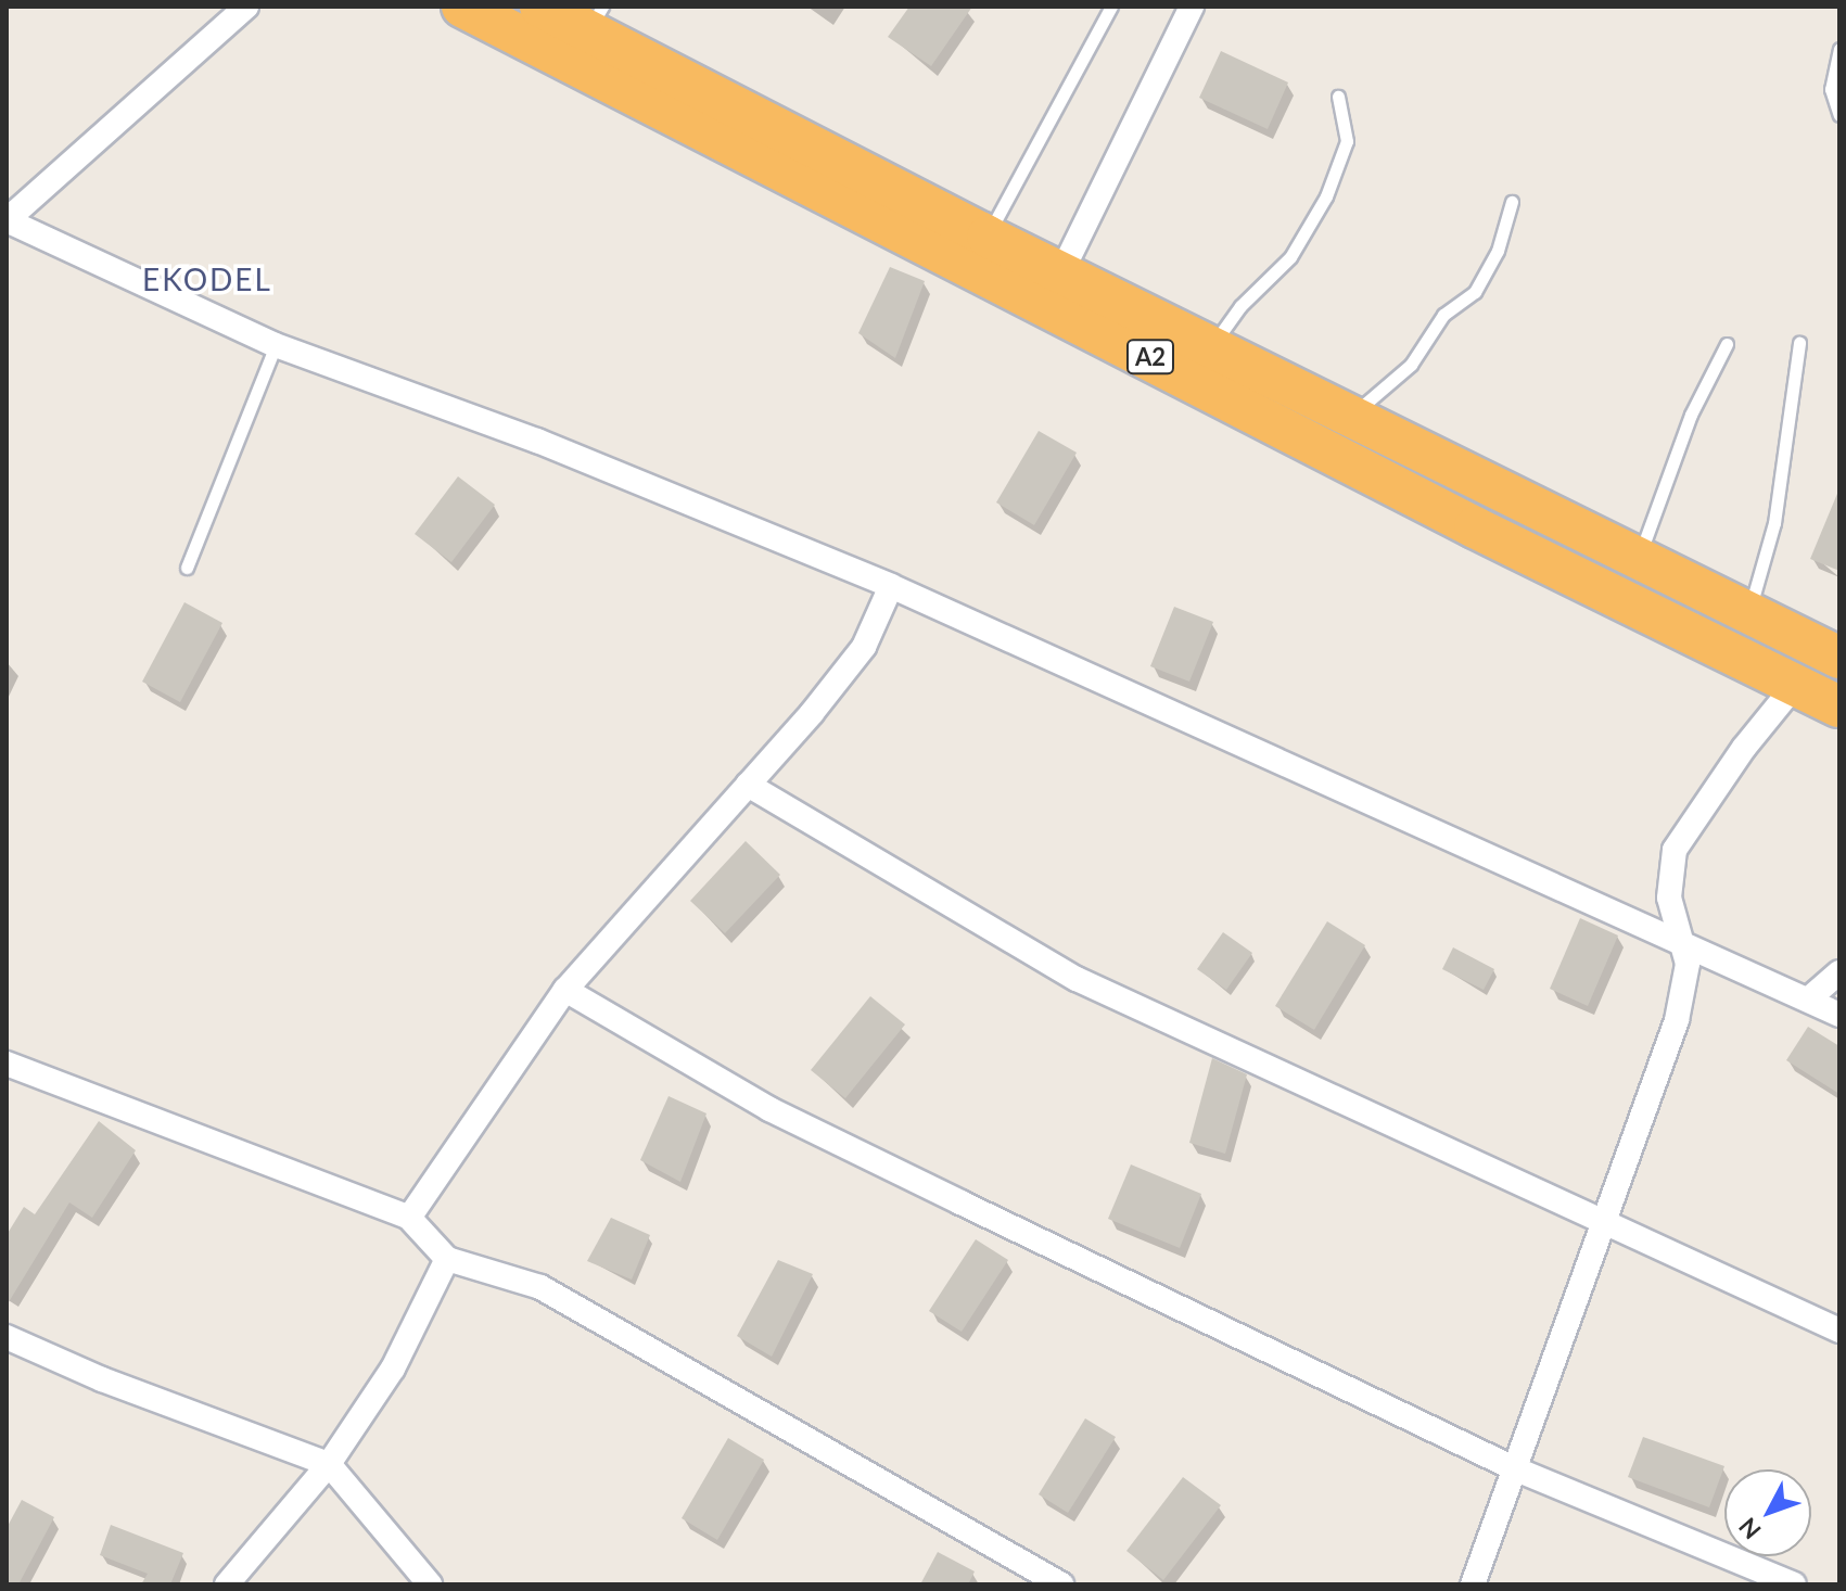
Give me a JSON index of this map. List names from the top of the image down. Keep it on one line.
{"streets":{"highway":["A2"]},"districts":["EKODEL"],"north":"bottom left"}
